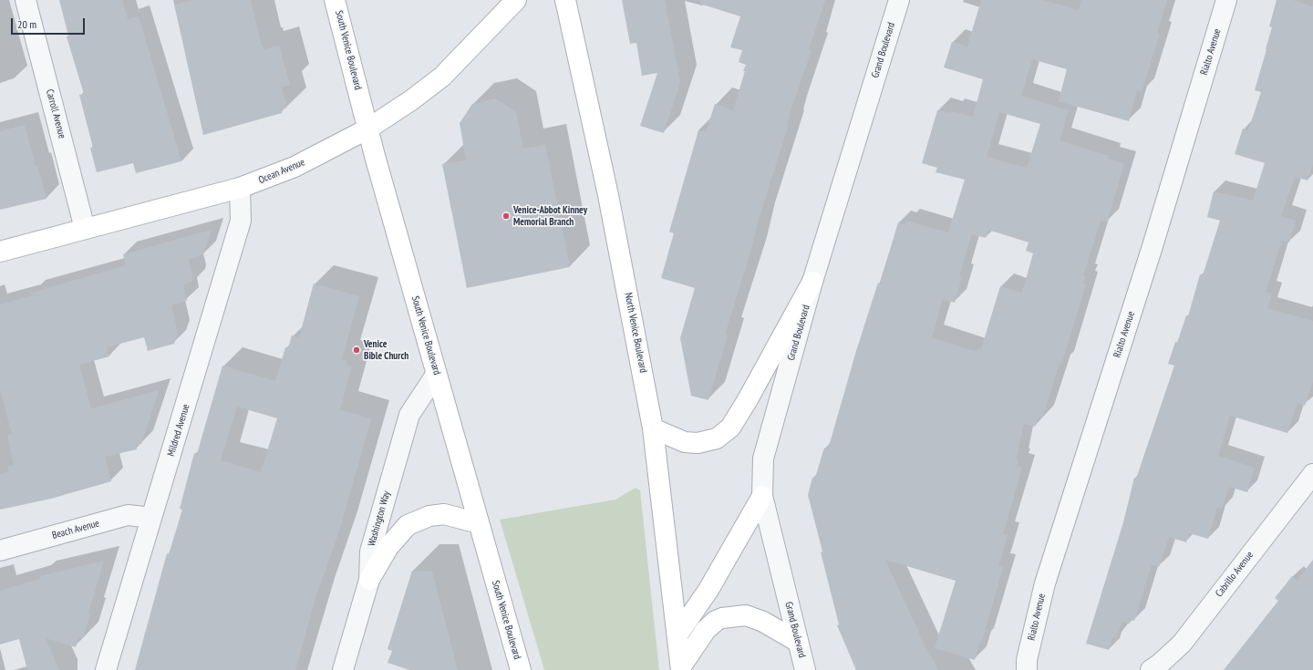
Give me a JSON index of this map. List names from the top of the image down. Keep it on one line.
{"streets":{"main road":["South Venice Boulevard","Ocean Avenue","North Venice Boulevard"],"street":["Grand Boulevard","Rialto Avenue","Carroll Avenue","Mildred Avenue","Washington Way","Beach Avenue","Cabrillo Avenue"]},"crossings":[["South Venice Boulevard","Ocean Avenue"],["South Venice Boulevard","Washington Way"],["Carroll Avenue","Ocean Avenue"],["Ocean Avenue","Mildred Avenue"],["Mildred Avenue","Beach Avenue"]],"places":["Venice-Abbot Kinney Memorial Branch","Venice Bible Church"],"scale_bar":"20 m"}
